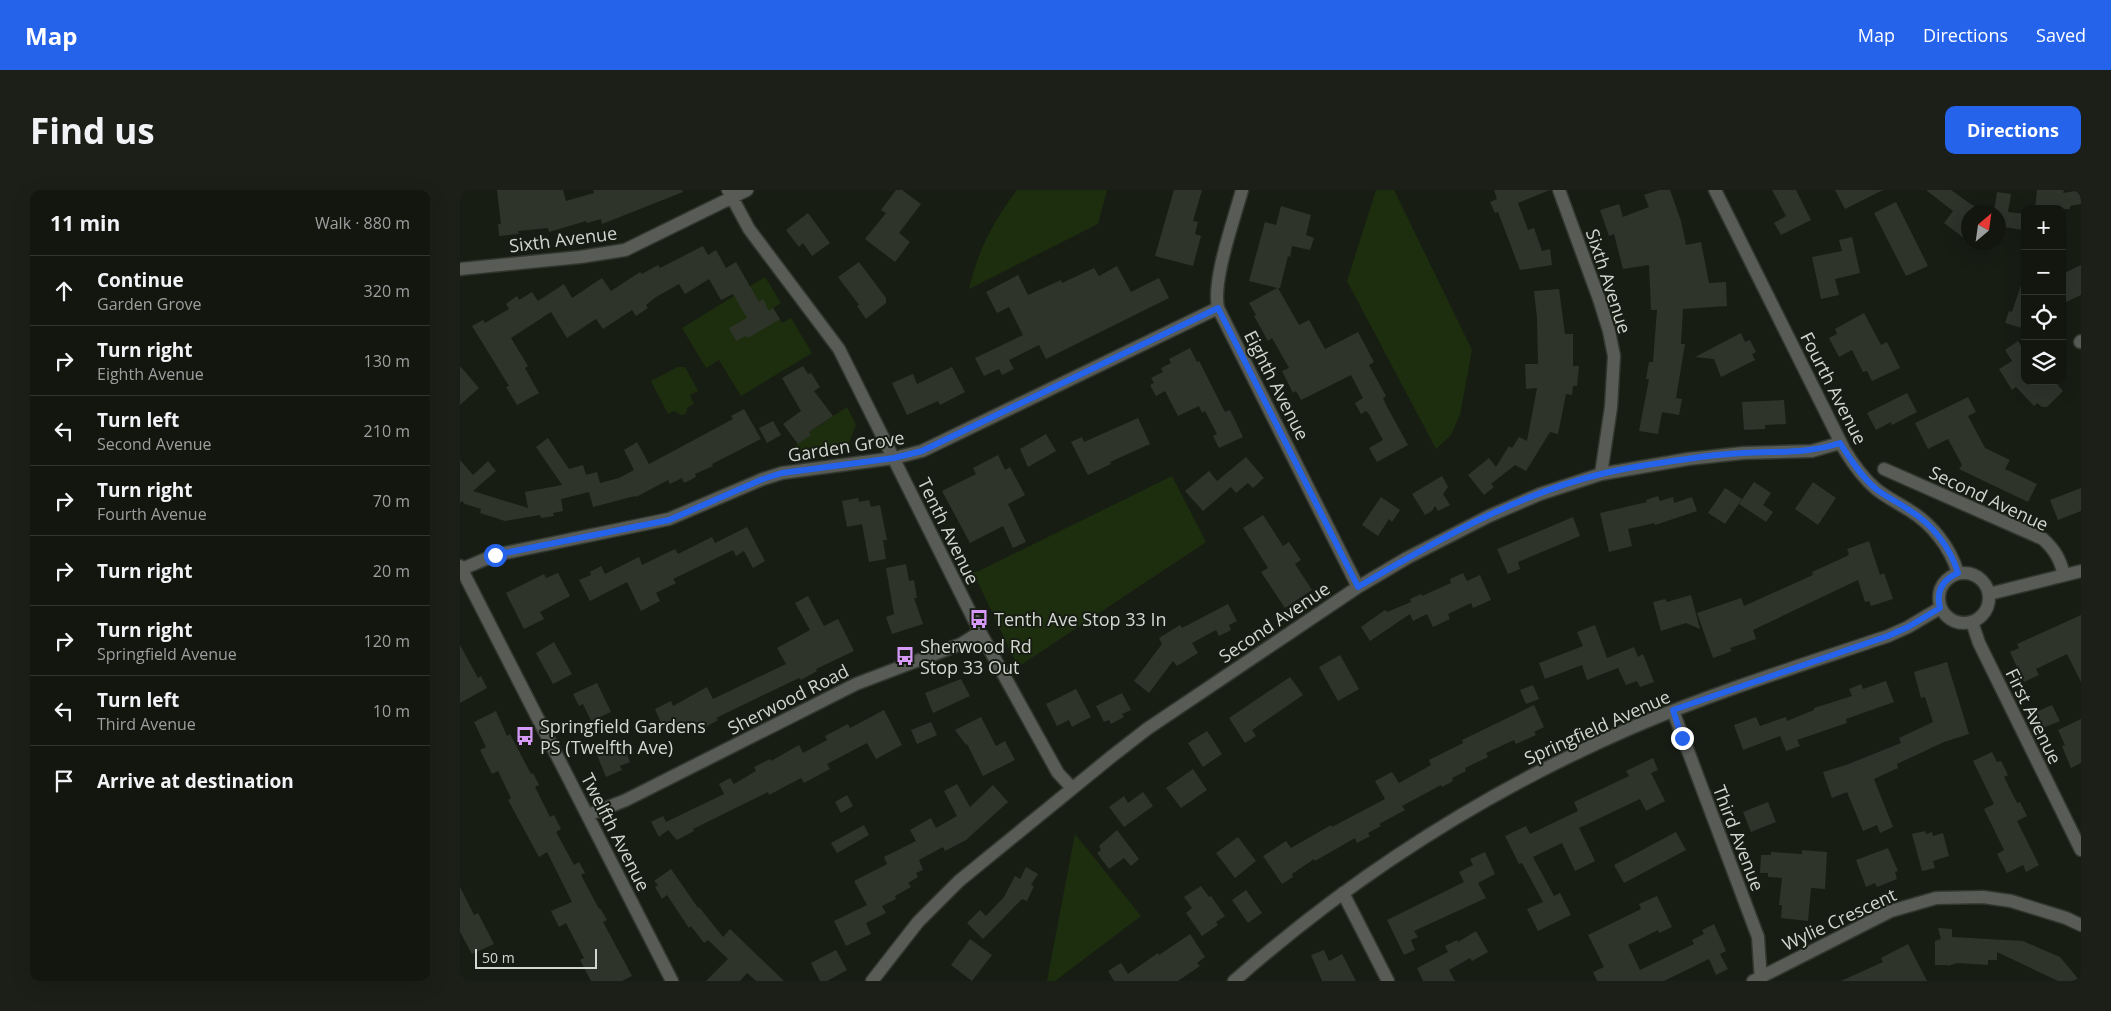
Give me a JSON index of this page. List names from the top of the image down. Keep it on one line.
{"streets":{"street":["Sixth Avenue","Eighth Avenue","Fourth Avenue","Garden Grove","Second Avenue","Tenth Avenue","Sherwood Road","First Avenue","Springfield Avenue","Twelfth Avenue","Third Avenue","Wylie Crescent"]},"crossings":[["Sixth Avenue","Second Avenue"],["Sixth Avenue","Tenth Avenue"],["Eighth Avenue","Garden Grove"],["Eighth Avenue","Second Avenue"],["Fourth Avenue","Second Avenue"],["Fourth Avenue","First Avenue"],["Fourth Avenue","Springfield Avenue"],["Garden Grove","Tenth Avenue"],["Garden Grove","Twelfth Avenue"],["Second Avenue","Tenth Avenue"],["Tenth Avenue","Sherwood Road"],["Sherwood Road","Twelfth Avenue"],["First Avenue","Springfield Avenue"],["Springfield Avenue","Third Avenue"],["Third Avenue","Wylie Crescent"]],"places":{"bus stop":["Tenth Ave Stop 33 In","Sherwood Rd Stop 33 Out","Springfield Gardens PS (Twelfth Ave)"]},"scale_bar":"50 m","north":"top right","page":{"header":"Map","nav":["Map","Directions","Saved"],"buttons":"Directions","title":"Find us","heading":["11 min","Walk · 880 m"],"map_buttons":["+","−"],"list":[["Continue","Garden Grove","320 m"],["Turn right","Eighth Avenue","130 m"],["Turn left","Second Avenue","210 m"],["Turn right","Fourth Avenue","70 m"],["Turn right","20 m"],["Turn right","Springfield Avenue","120 m"],["Turn left","Third Avenue","10 m"],"Arrive at destination"],"scale":"50 m"}}
